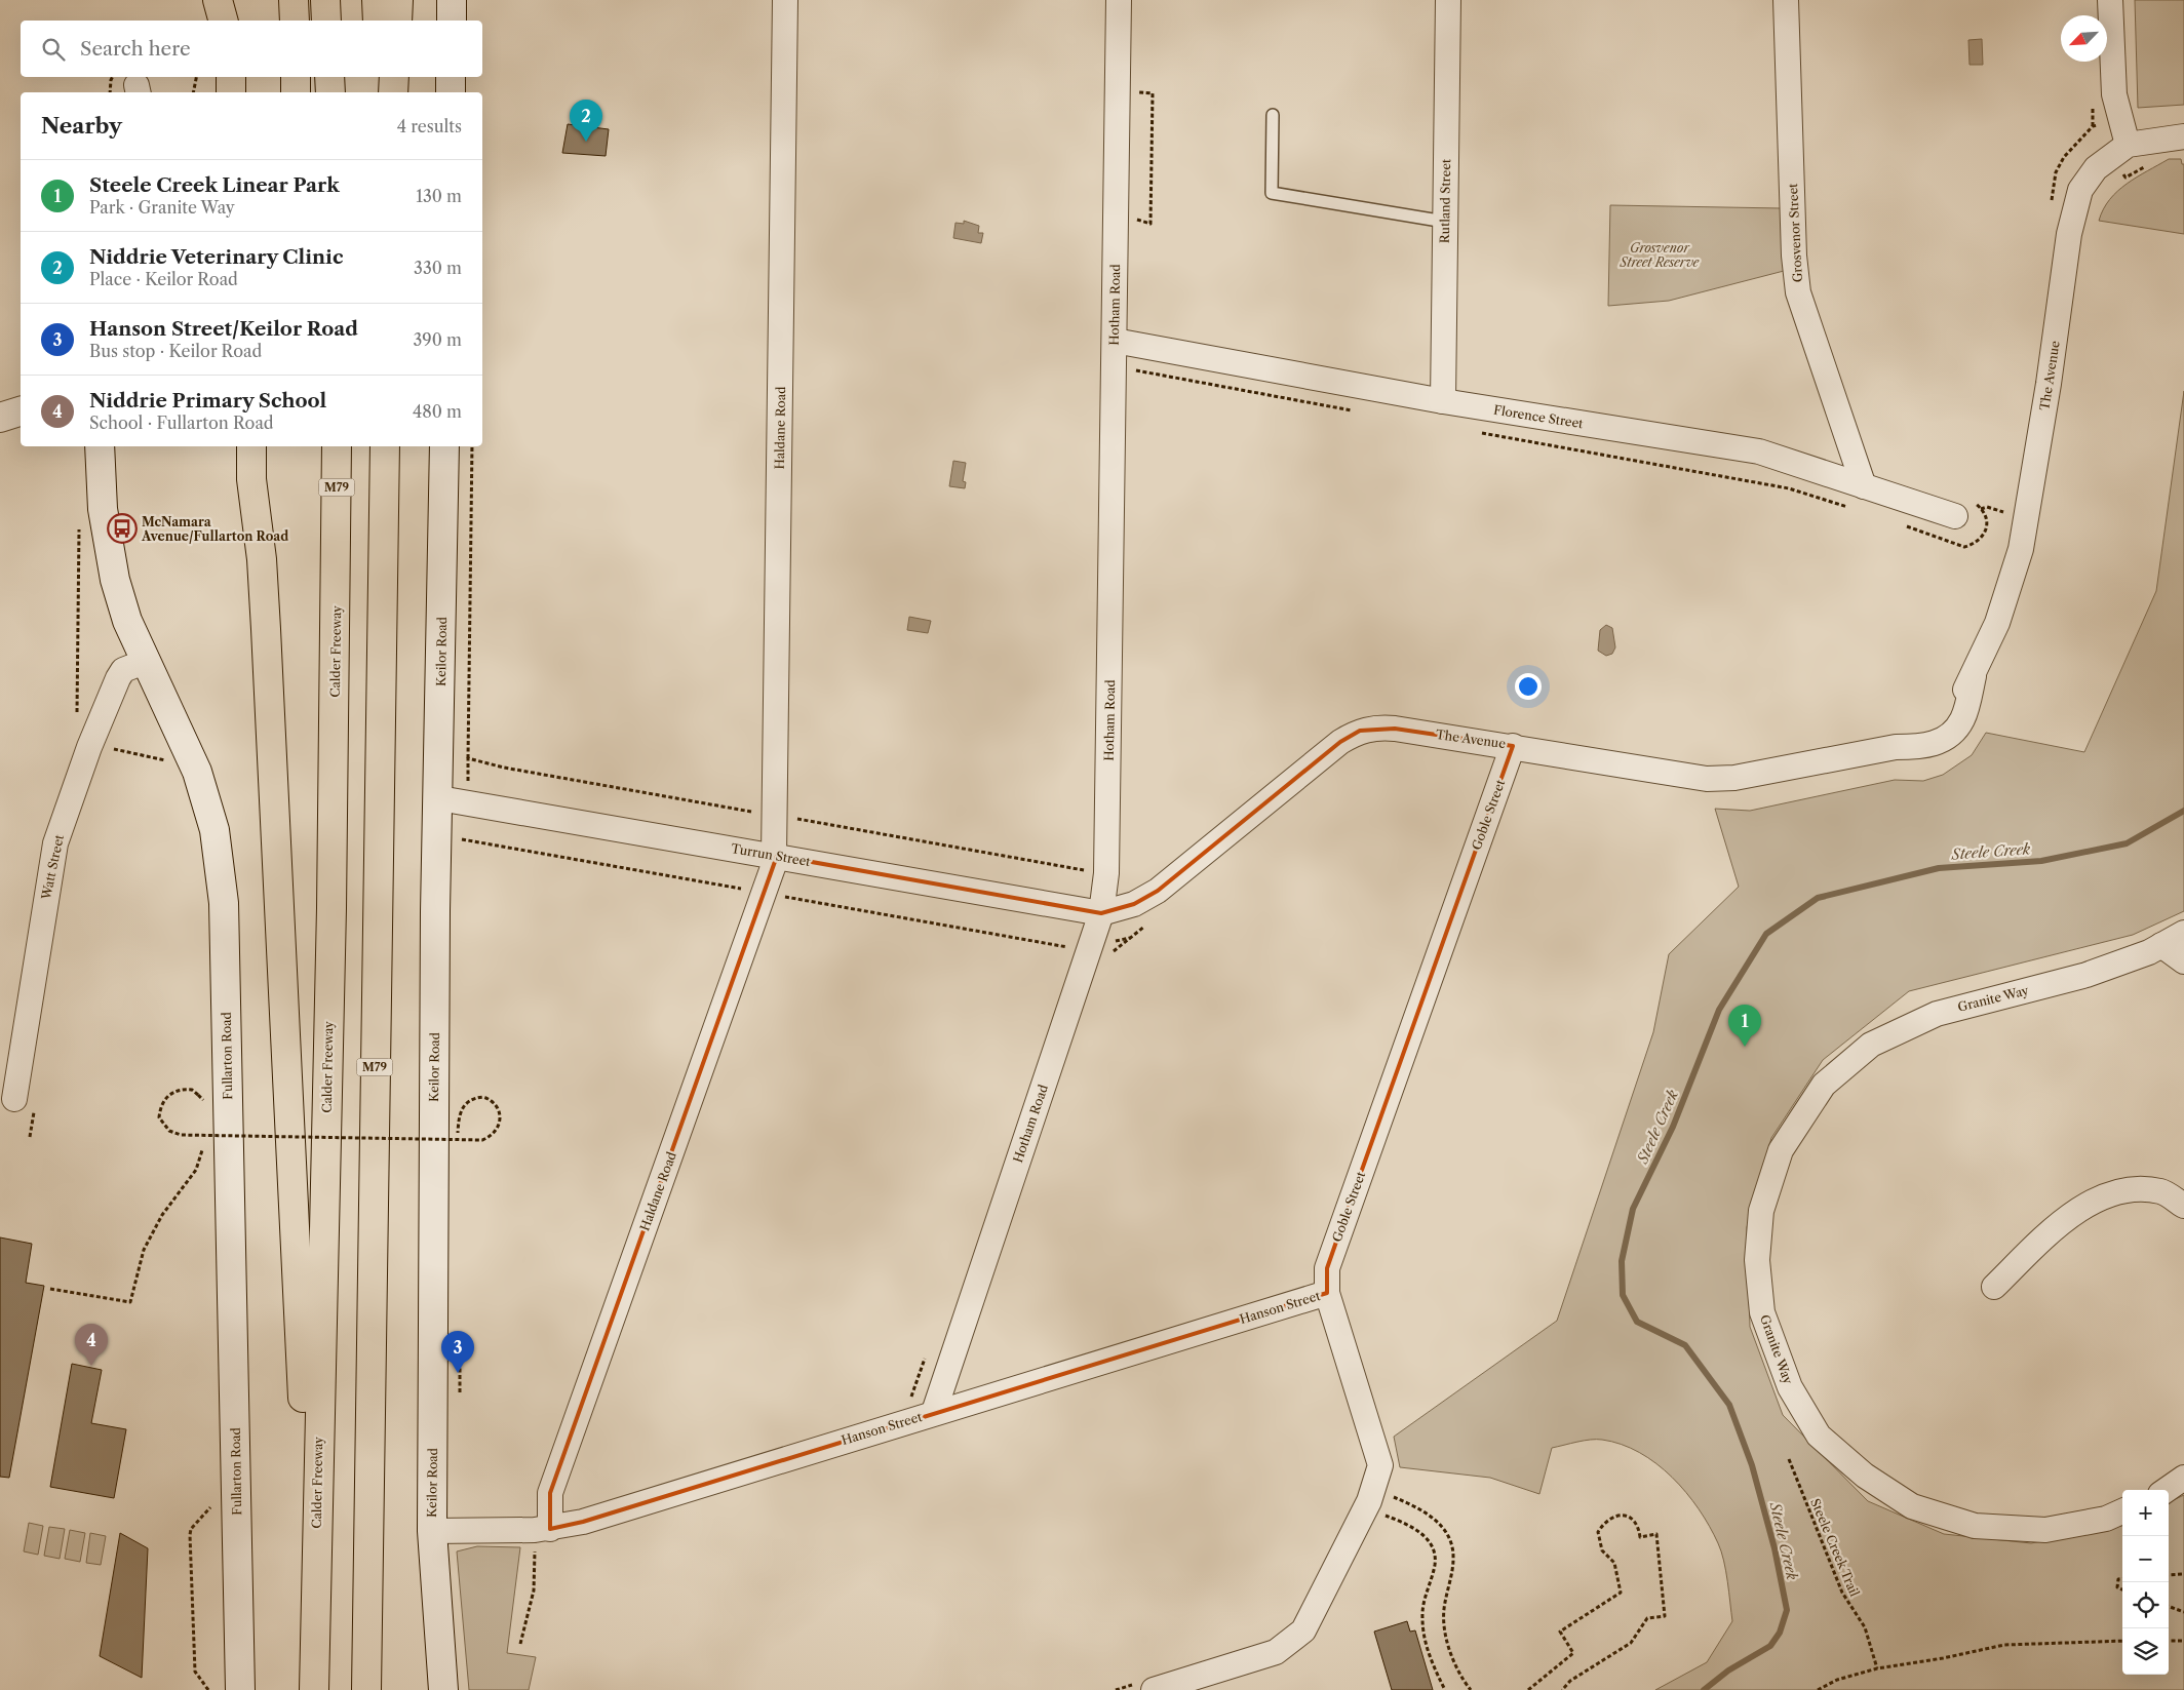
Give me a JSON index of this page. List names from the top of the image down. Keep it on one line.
{"streets":{"main road":["M79","Calder Freeway","Keilor Road","Fullarton Road"],"street":["Rutland Street","Grosvenor Street","Hotham Road","The Avenue","Florence Street","Haldane Road","Goble Street","Turrun Street","Watt Street","Granite Way","Hanson Street"],"path":["Steele Creek Trail"]},"crossings":[["Rutland Street","Florence Street"],["Grosvenor Street","Florence Street"],["Hotham Road","The Avenue"],["Hotham Road","Florence Street"],["Hotham Road","Turrun Street"],["Hotham Road","Hanson Street"],["The Avenue","Goble Street"],["The Avenue","Turrun Street"],["Haldane Road","Turrun Street"],["Haldane Road","Hanson Street"],["Keilor Road","Turrun Street"],["Keilor Road","Hanson Street"],["Goble Street","Hanson Street"],["Watt Street","Fullarton Road"]],"water":["Steele Creek"],"parks":["Grosvenor Street Reserve"],"places":{"bus stop":["McNamara Avenue/Fullarton Road"]},"north":"bottom left","page":{"search":"Search here","heading":["Nearby","4 results"],"pins":["2","1","4","3"],"list":[{"mark":"1","name":"Steele Creek Linear Park","note":"Park · Granite Way","value":"130 m"},{"mark":"2","name":"Niddrie Veterinary Clinic","note":"Place · Keilor Road","value":"330 m"},{"mark":"3","name":"Hanson Street/Keilor Road","note":"Bus stop · Keilor Road","value":"390 m"},{"mark":"4","name":"Niddrie Primary School","note":"School · Fullarton Road","value":"480 m"}],"map_buttons":["+","−"]}}
